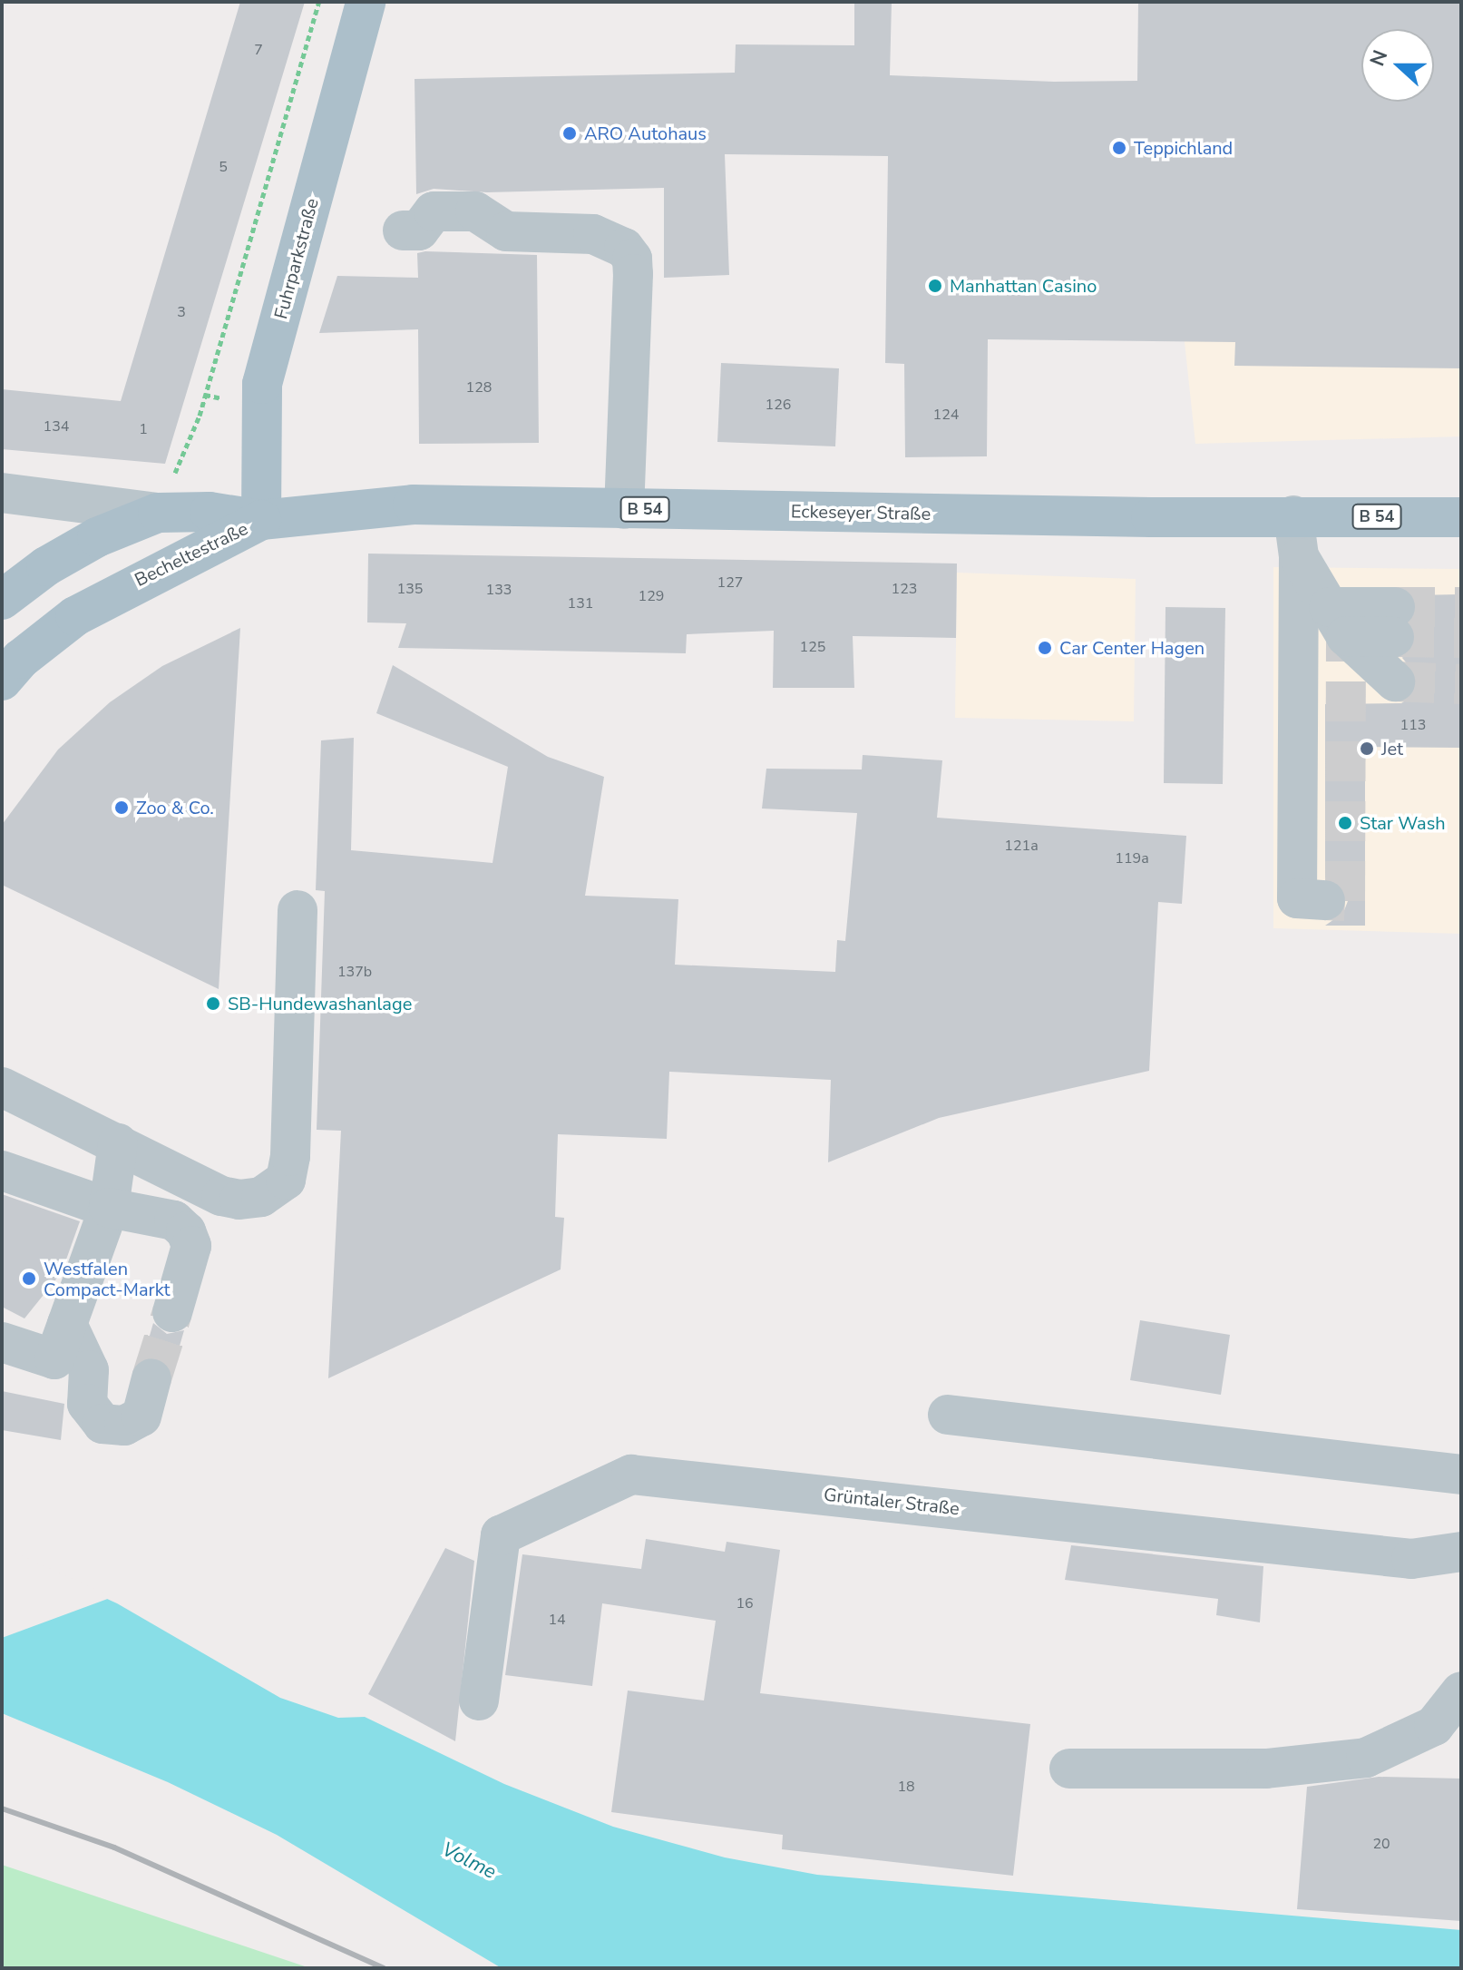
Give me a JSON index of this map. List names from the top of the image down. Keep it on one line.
{"streets":{"main road":["Fuhrparkstraße","B 54","Eckeseyer Straße","Becheltestraße"],"street":["Grüntaler Straße"]},"crossings":[["Fuhrparkstraße","Eckeseyer Straße"],["Fuhrparkstraße","Becheltestraße"],["Eckeseyer Straße","Becheltestraße"]],"water":["Volme"],"places":["ARO Autohaus","Teppichland","Manhattan Casino","Car Center Hagen","Jet","Zoo & Co.","Star Wash","SB-Hundewashanlage","Westfalen Compact-Markt"],"house_numbers":["7","5","3","128","126","124","134","1","127","135","123","133","129","131","125","113","121a","119a","137b","16","14","18","20"],"north":"left"}
